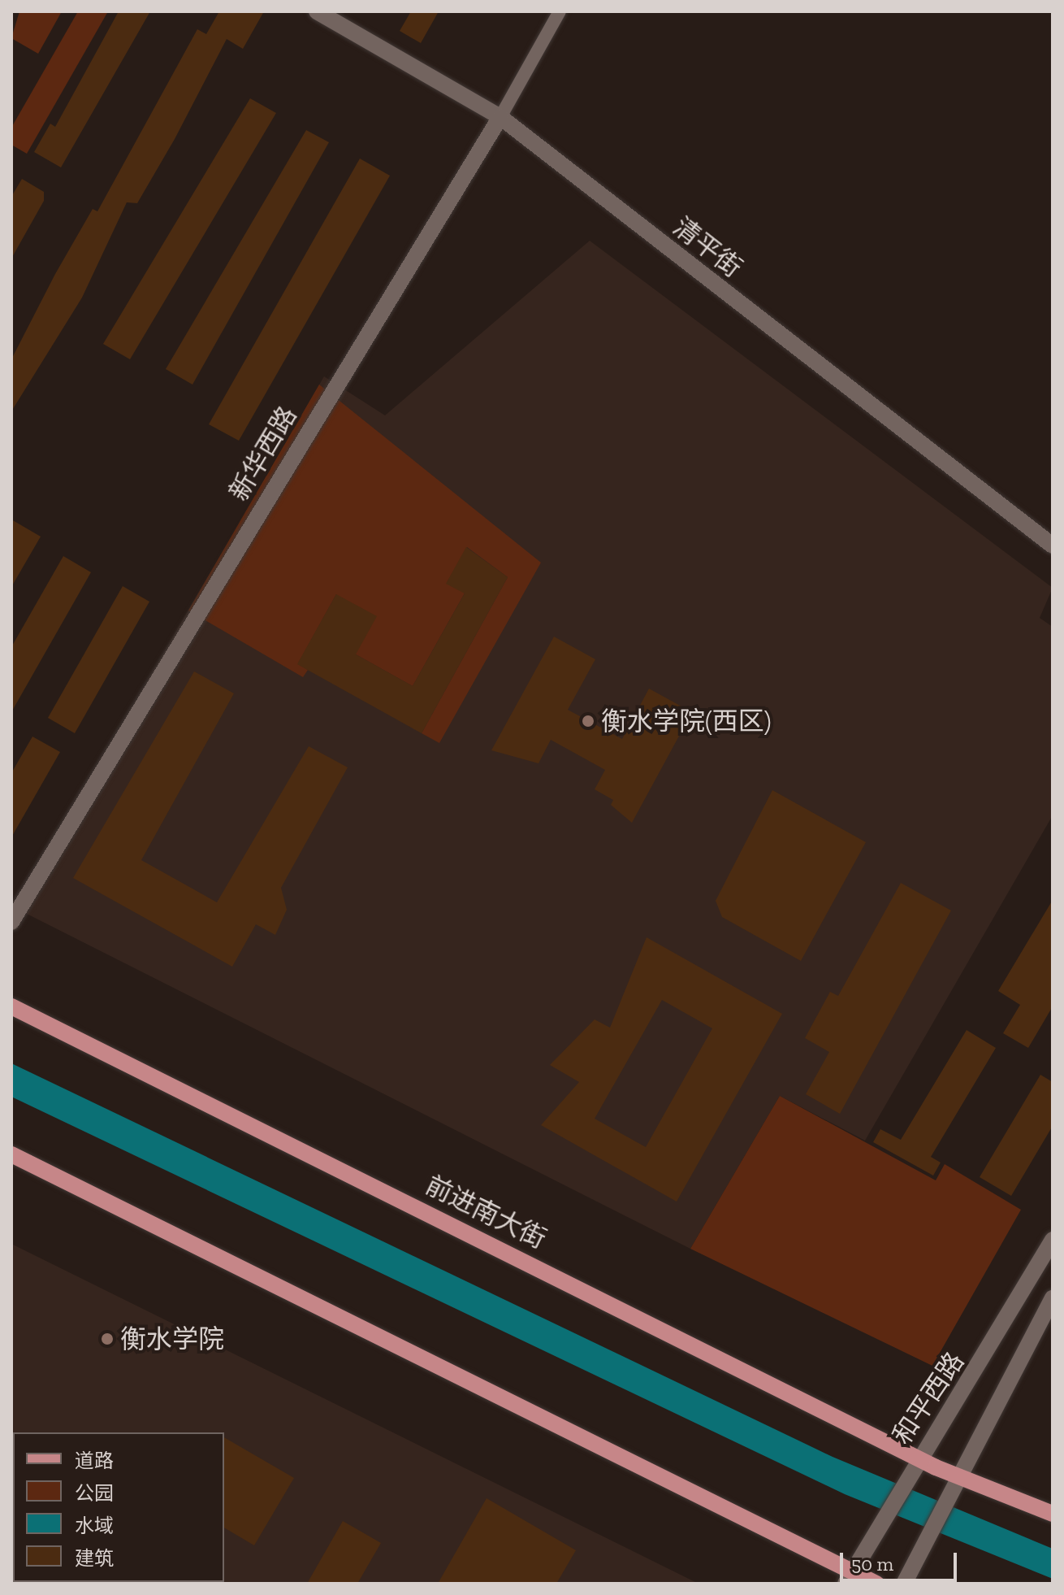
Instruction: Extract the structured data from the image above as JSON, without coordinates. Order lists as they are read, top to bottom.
{
  "streets": {
    "main road": ["前进南大街"],
    "street": ["清平街", "新华西路", "和平西路"]
  },
  "crossings": [
    ["清平街", "新华西路"],
    ["前进南大街", "和平西路"]
  ],
  "places": ["衡水学院(西区)", "衡水学院"],
  "legend": [
    "道路",
    "公园",
    "水域",
    "建筑"
  ],
  "scale_bar": "50 m"
}
